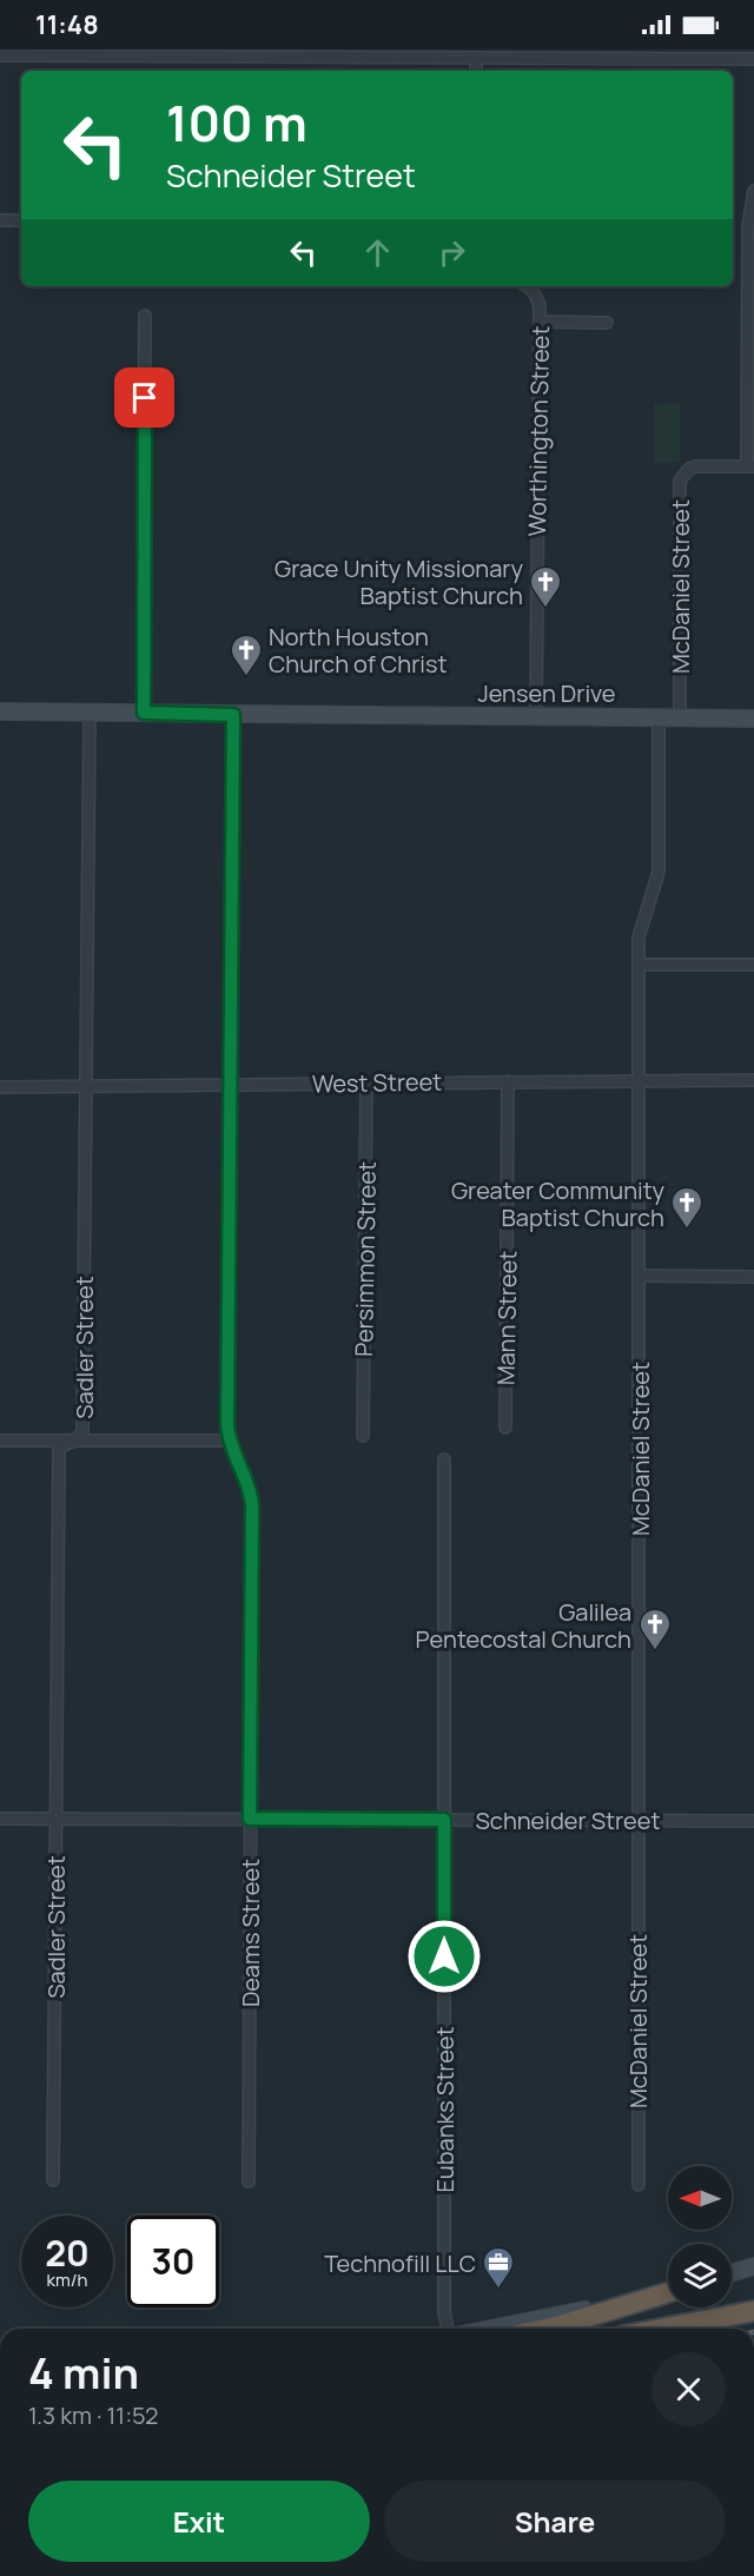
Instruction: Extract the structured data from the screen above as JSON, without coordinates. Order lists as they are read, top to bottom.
{
  "streets": {
    "main road": ["Jensen Drive"],
    "street": [
      "Worthington Street",
      "McDaniel Street",
      "West Street",
      "Persimmon Street",
      "Mann Street",
      "Sadler Street",
      "Schneider Street",
      "Deams Street",
      "Eubanks Street"
    ]
  },
  "crossings": [
    ["Worthington Street", "Jensen Drive"],
    ["McDaniel Street", "Jensen Drive"],
    ["McDaniel Street", "West Street"],
    ["McDaniel Street", "Schneider Street"],
    ["Jensen Drive", "Sadler Street"],
    ["Jensen Drive", "Deams Street"],
    ["West Street", "Persimmon Street"],
    ["West Street", "Mann Street"],
    ["West Street", "Sadler Street"],
    ["West Street", "Deams Street"],
    ["Sadler Street", "Schneider Street"],
    ["Schneider Street", "Deams Street"],
    ["Schneider Street", "Eubanks Street"]
  ],
  "places": {
    "church": [
      "Grace Unity Missionary Baptist Church",
      "North Houston Church of Christ",
      "Greater Community Baptist Church",
      "Galilea Pentecostal Church"
    ],
    "office": ["Technofill LLC"]
  },
  "north": "left",
  "page": {
    "status": "11:48",
    "turn": ["100 m", "Schneider Street"],
    "speed": "20 km/h",
    "limit": "30",
    "heading": ["4 min", "1.3 km · 11:52"],
    "buttons": ["Exit", "Share"]
  }
}
